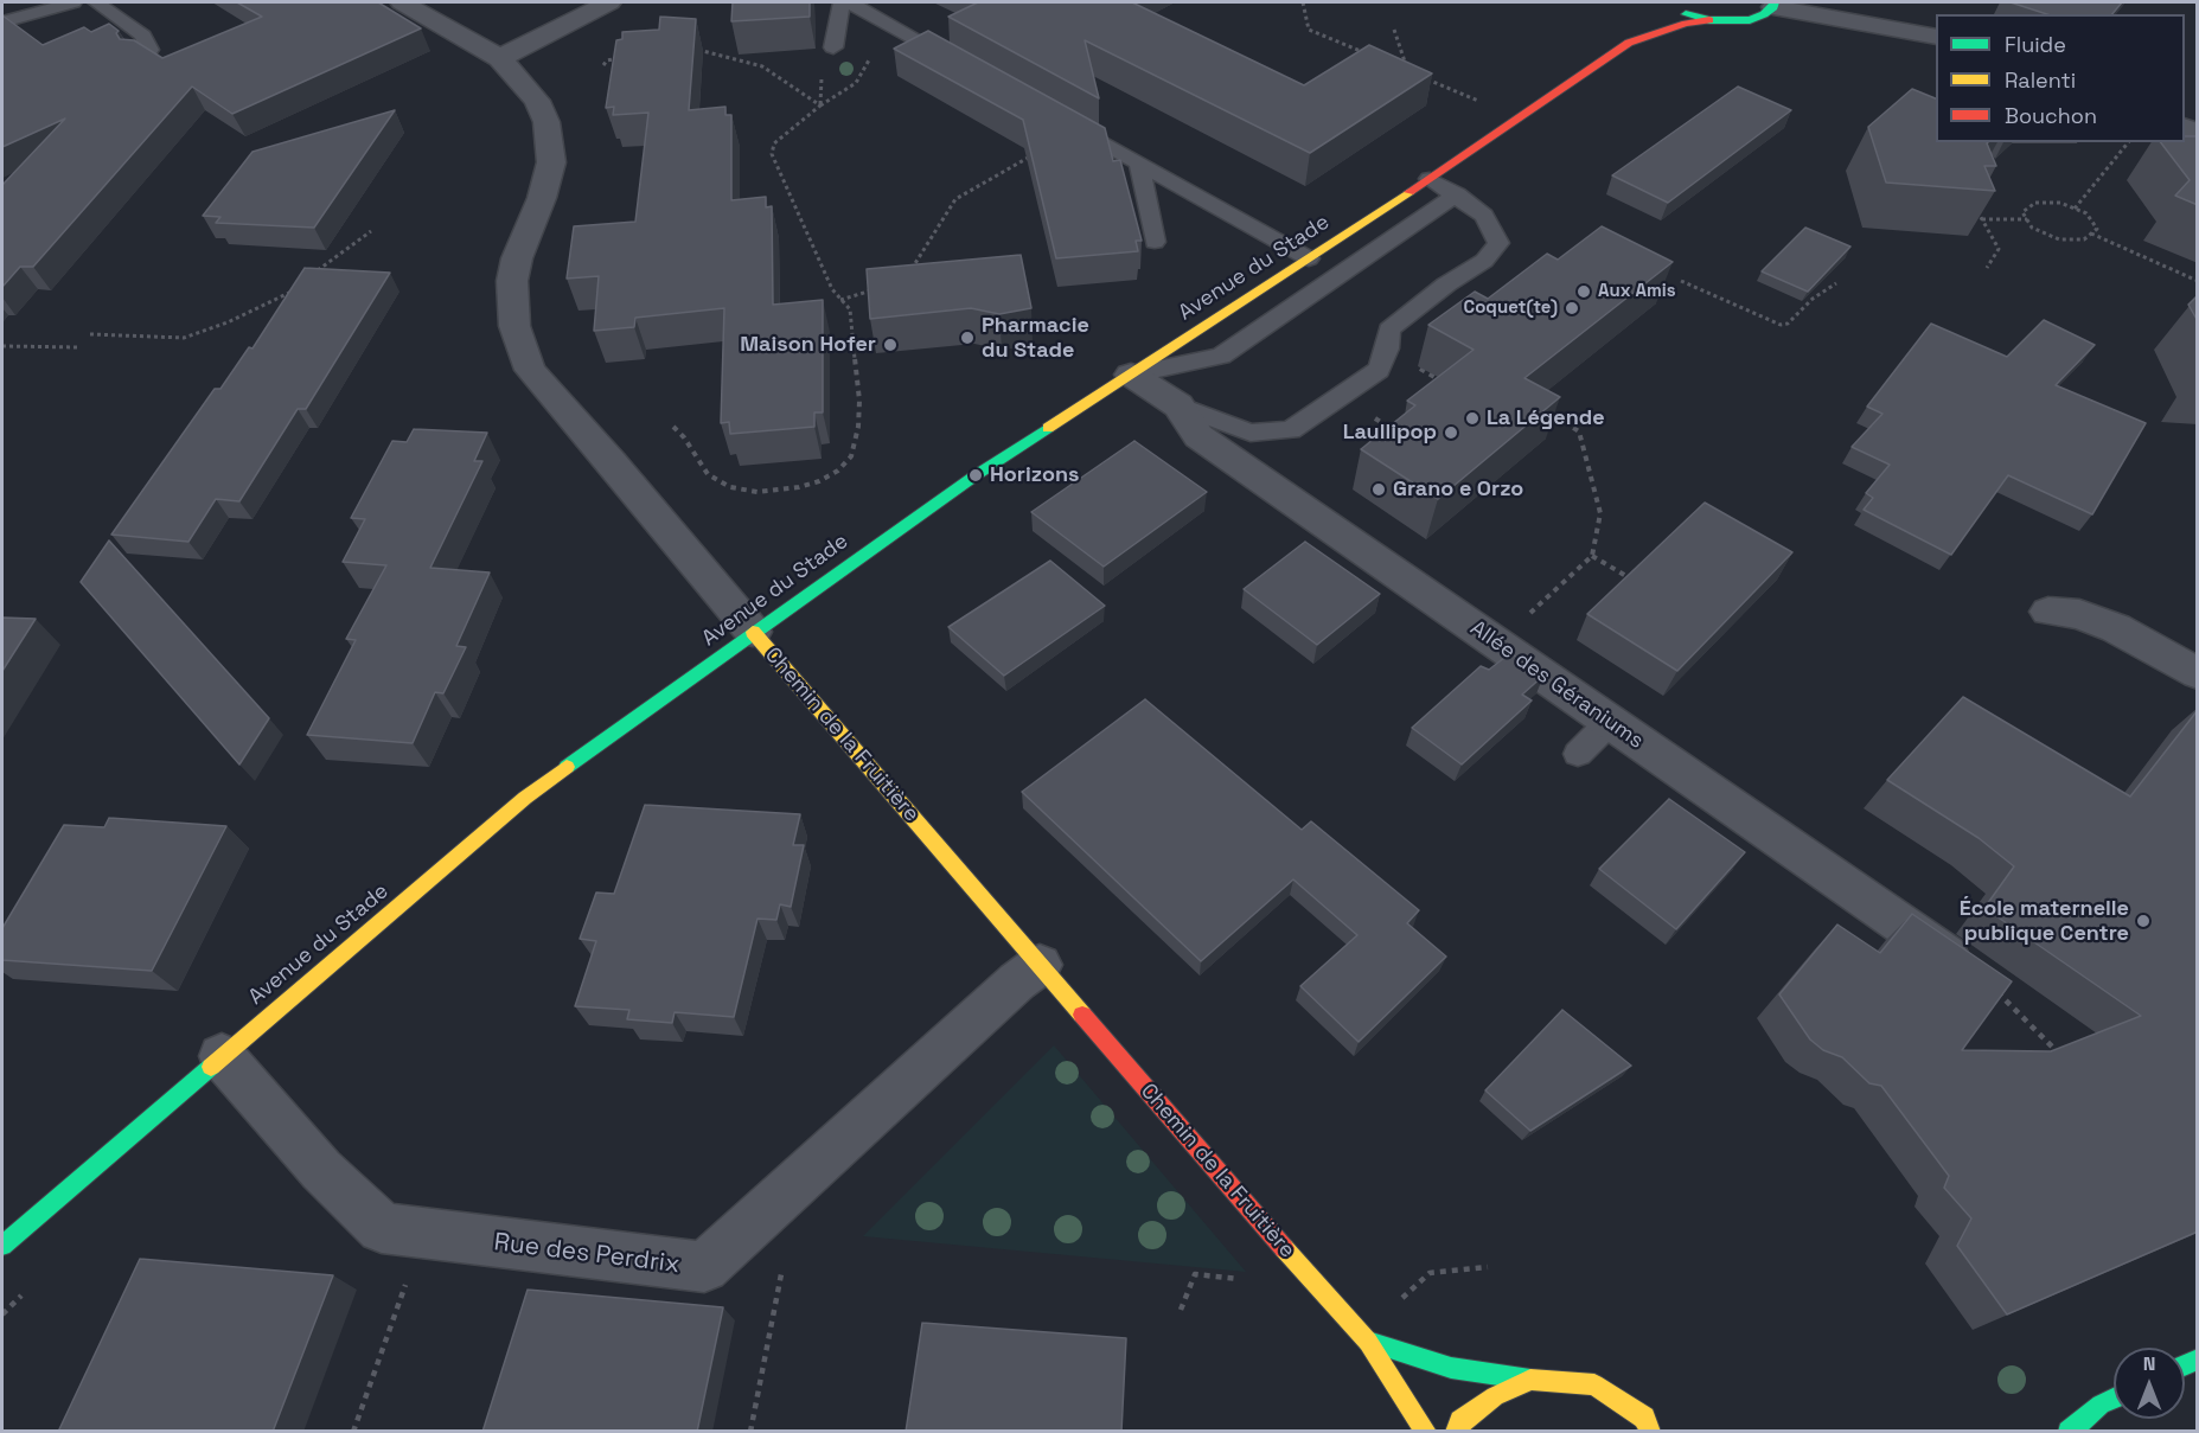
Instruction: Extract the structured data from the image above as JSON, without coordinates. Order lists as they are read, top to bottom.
{
  "streets": {
    "main road": ["Avenue du Stade", "Chemin de la Fruitière"],
    "street": ["Allée des Géraniums", "Rue des Perdrix"]
  },
  "crossings": [
    ["Avenue du Stade", "Allée des Géraniums"],
    ["Avenue du Stade", "Chemin de la Fruitière"],
    ["Avenue du Stade", "Rue des Perdrix"],
    ["Chemin de la Fruitière", "Rue des Perdrix"]
  ],
  "places": [
    "Aux Amis",
    "Coquet(te)",
    "Pharmacie du Stade",
    "Maison Hofer",
    "La Légende",
    "Laullipop",
    "Horizons",
    "Grano e Orzo",
    "École maternelle publique Centre"
  ],
  "legend": ["Fluide", "Ralenti", "Bouchon"],
  "north": "top"
}
